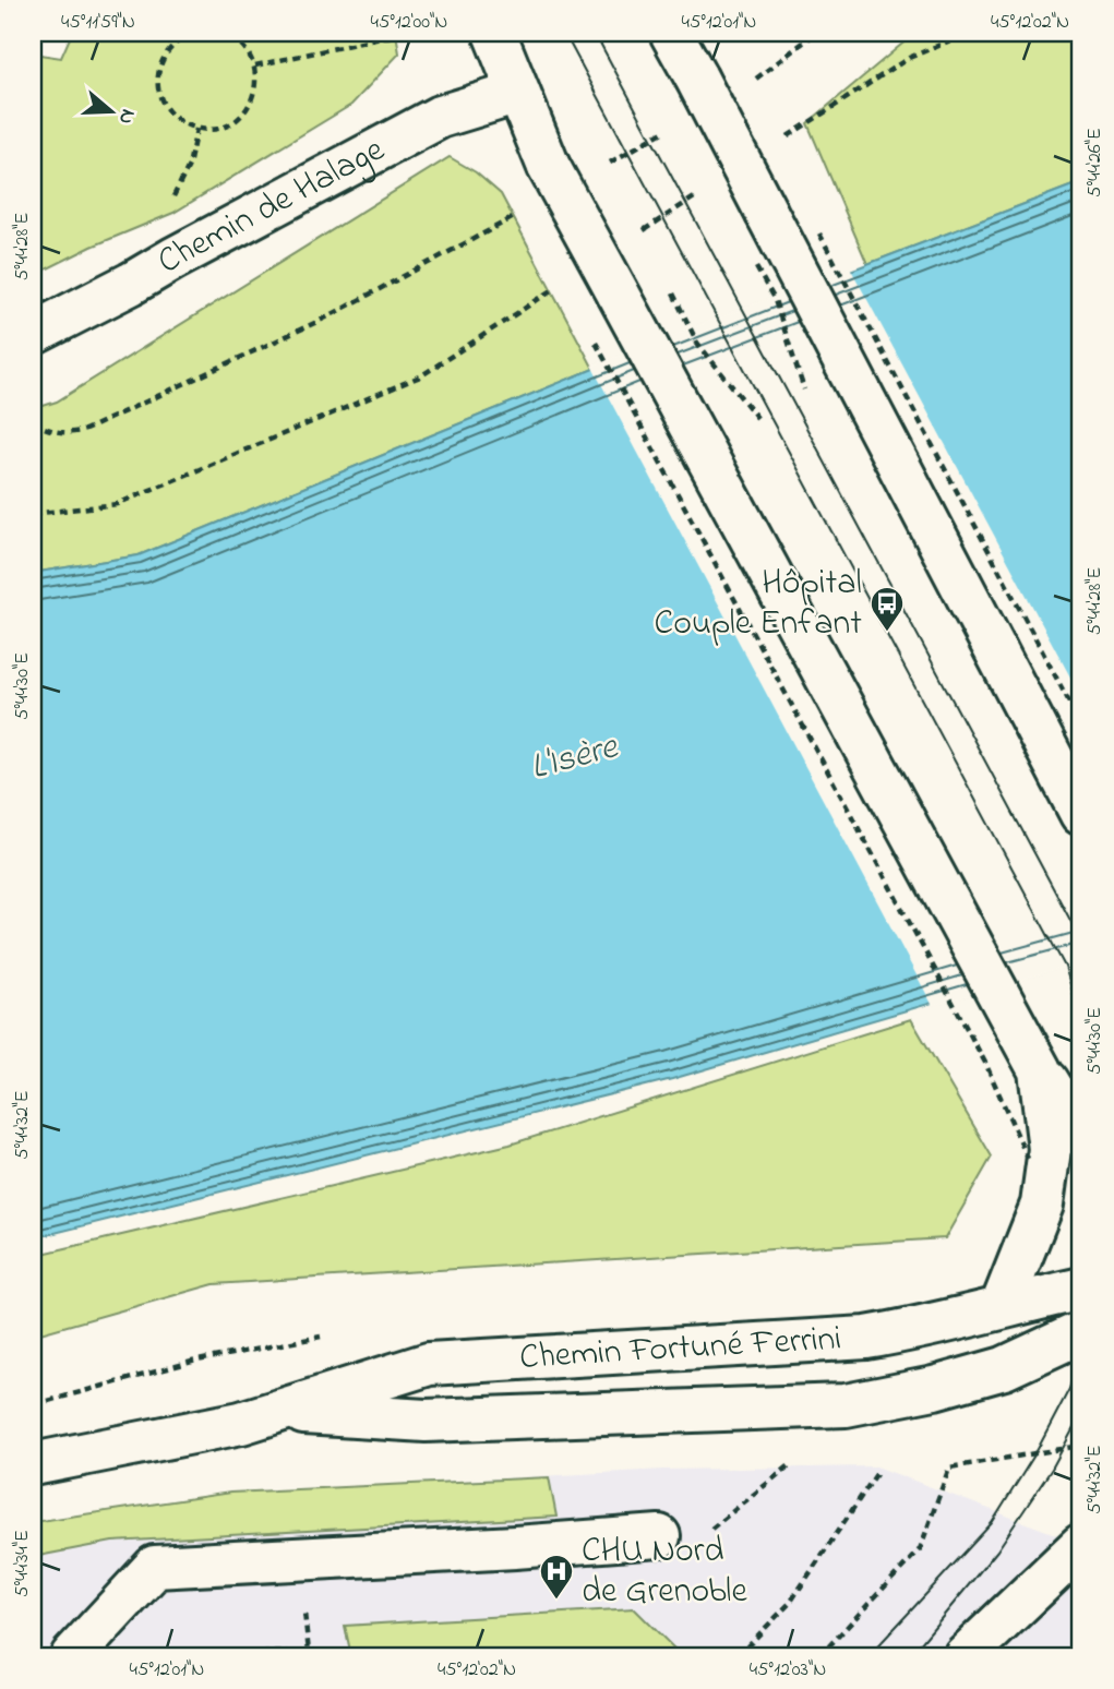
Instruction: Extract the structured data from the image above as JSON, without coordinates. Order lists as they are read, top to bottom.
{
  "streets": {
    "street": ["Chemin de Halage", "Chemin Fortuné Ferrini"]
  },
  "water": ["L'Isère"],
  "places": {
    "bus stop": ["Hôpital Couple Enfant"],
    "hospital": ["CHU Nord de Grenoble"]
  },
  "north": "right",
  "coordinates": [
    "45°11'59\"N",
    "45°12'00\"N",
    "45°12'01\"N",
    "45°12'02\"N",
    "5°44'26\"E",
    "5°44'28\"E",
    "5°44'30\"E",
    "5°44'32\"E",
    "5°44'34\"E",
    "45°12'03\"N"
  ]
}
